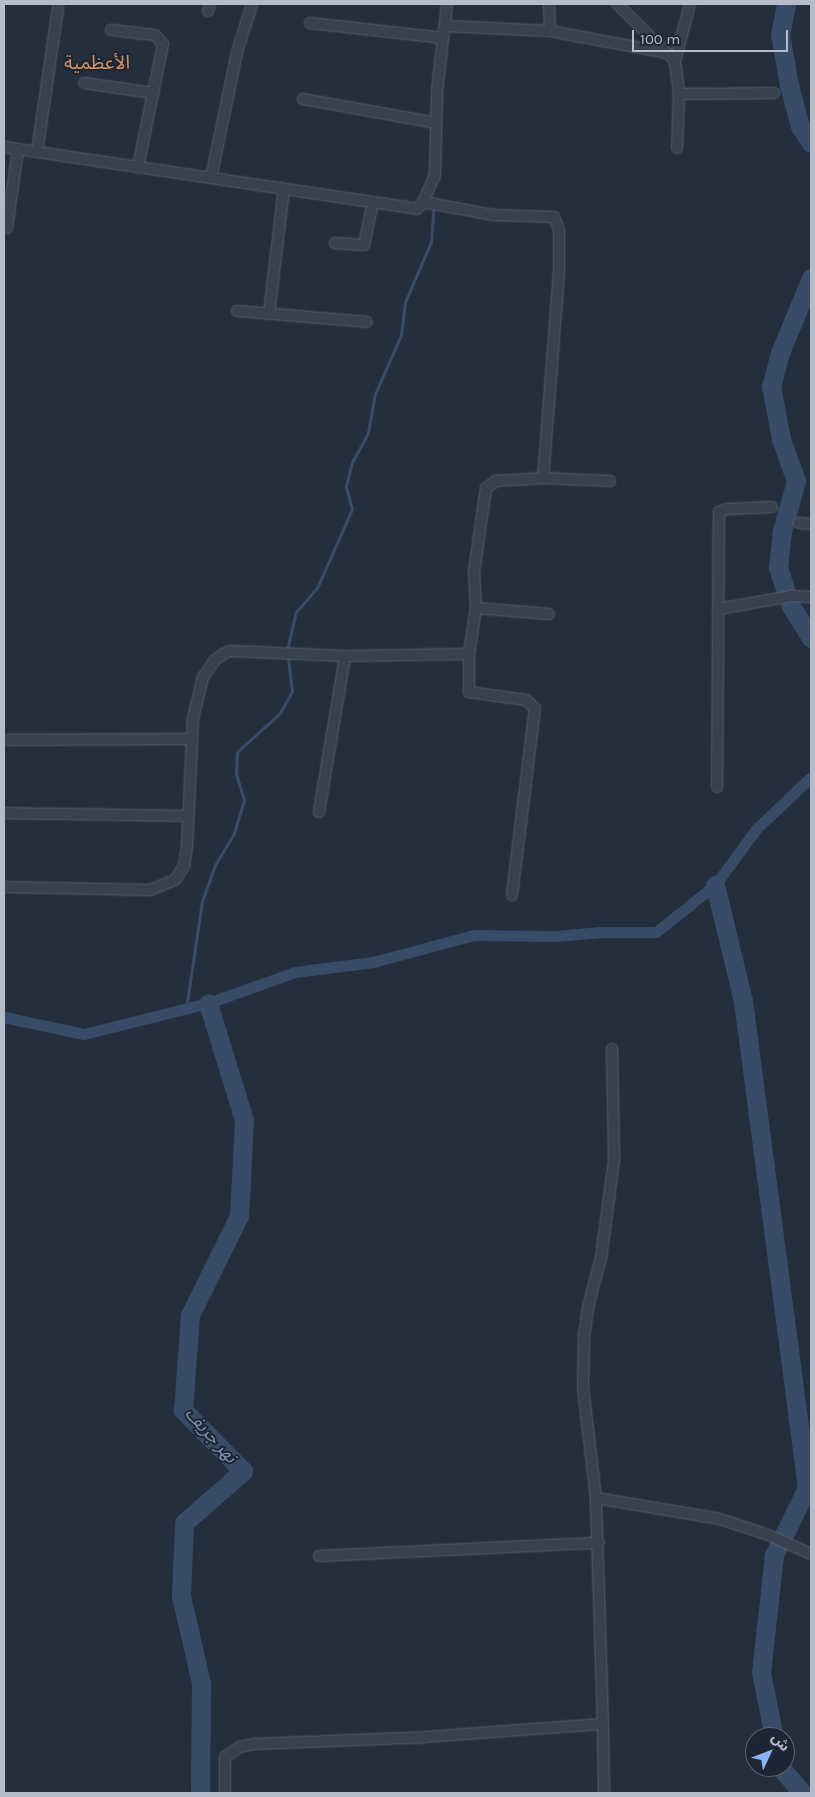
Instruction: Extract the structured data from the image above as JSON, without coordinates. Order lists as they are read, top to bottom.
{
  "districts": ["الأعظمية"],
  "water": ["نهر جريف"],
  "scale_bar": "100 m",
  "north": "top right"
}
